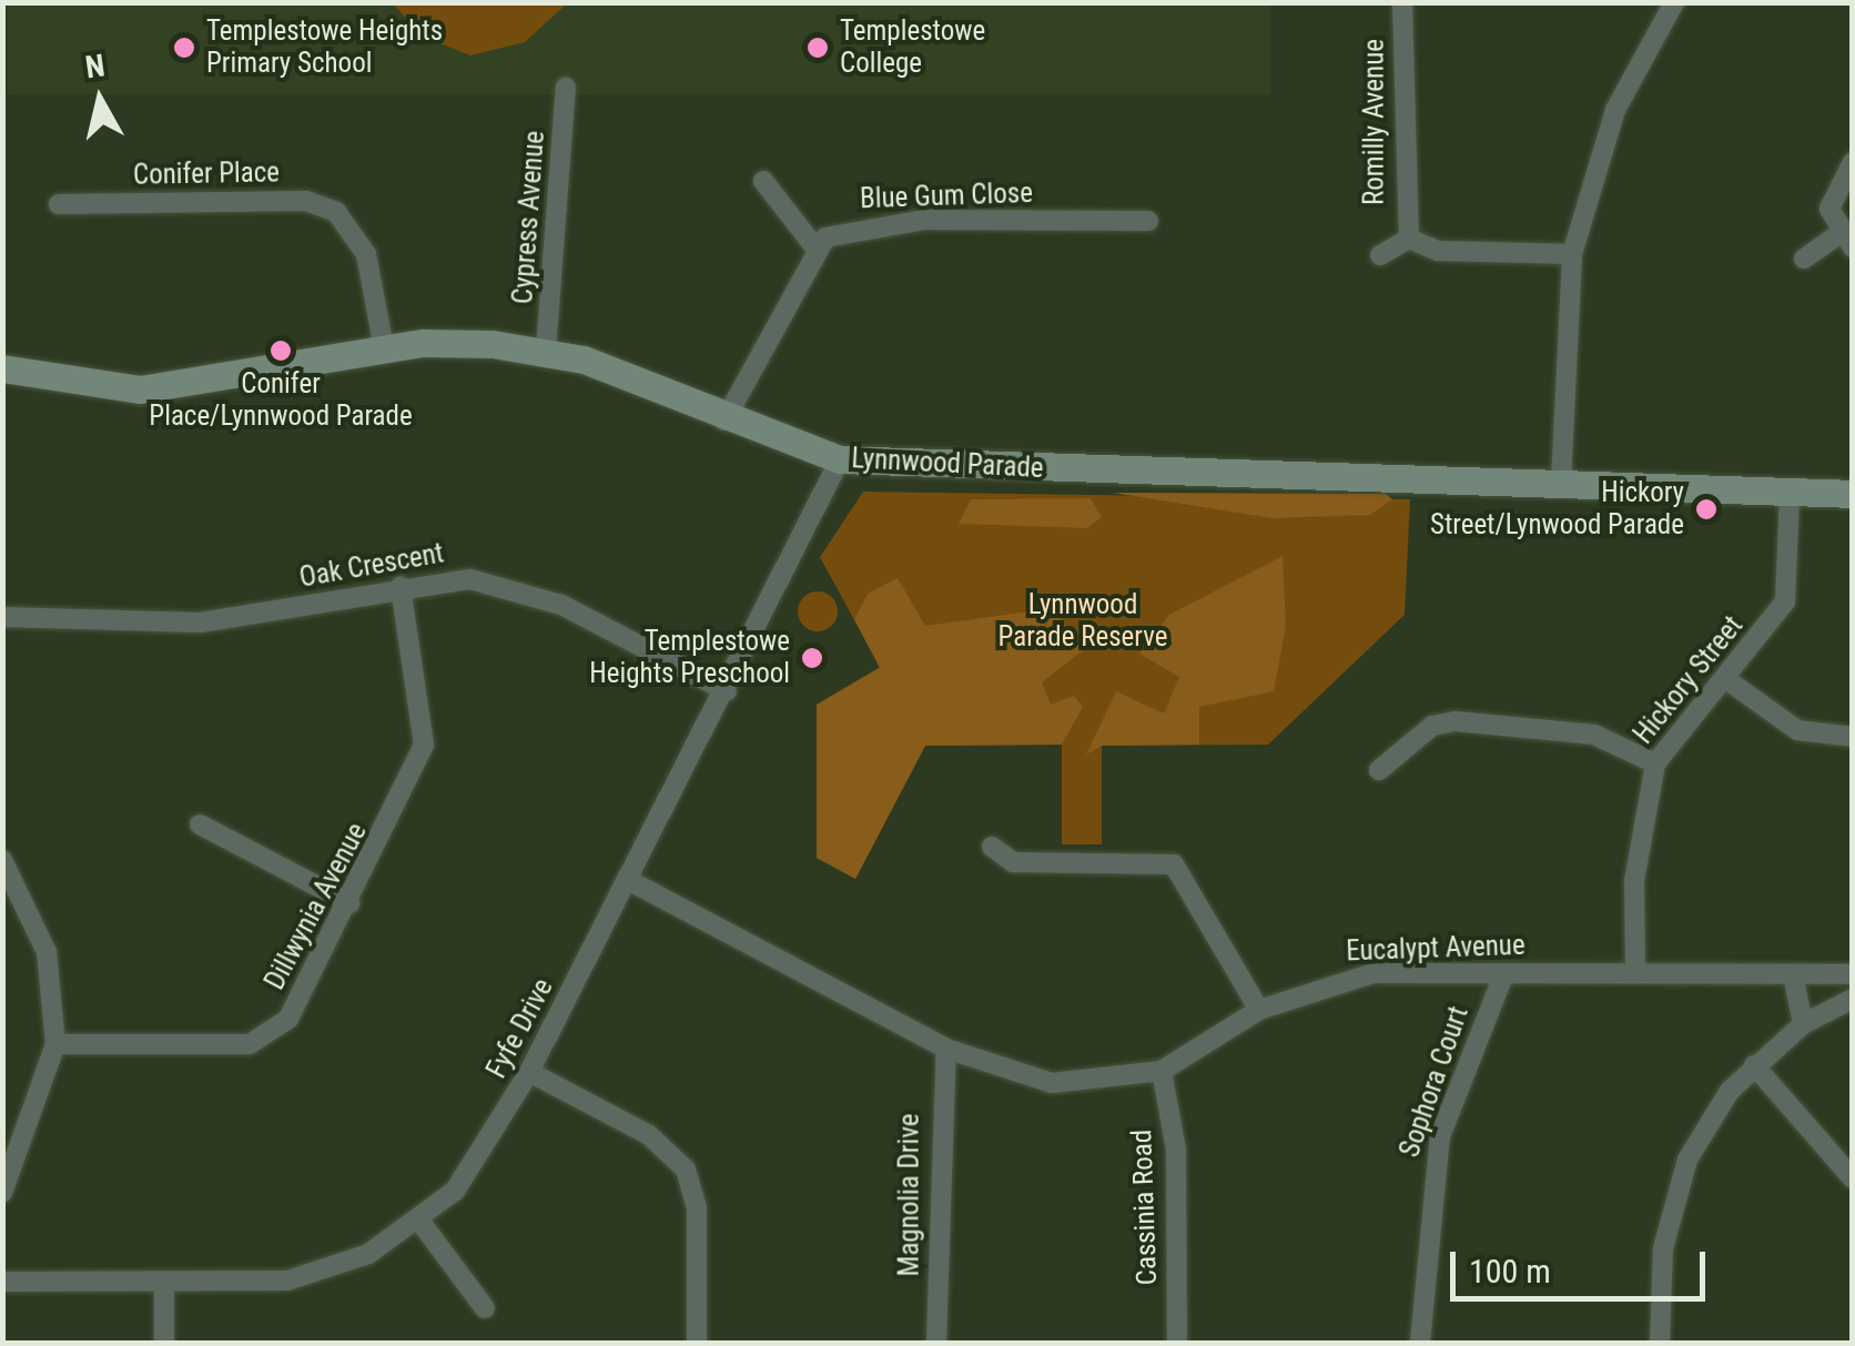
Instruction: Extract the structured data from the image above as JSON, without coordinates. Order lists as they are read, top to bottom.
{
  "streets": {
    "main road": ["Lynnwood Parade"],
    "street": [
      "Romilly Avenue",
      "Conifer Place",
      "Blue Gum Close",
      "Cypress Avenue",
      "Oak Crescent",
      "Hickory Street",
      "Dillwynia Avenue",
      "Eucalypt Avenue",
      "Fyfe Drive",
      "Sophora Court",
      "Magnolia Drive",
      "Cassinia Road"
    ]
  },
  "crossings": [
    ["Conifer Place", "Lynnwood Parade"],
    ["Cypress Avenue", "Lynnwood Parade"],
    ["Lynnwood Parade", "Hickory Street"],
    ["Lynnwood Parade", "Fyfe Drive"],
    ["Oak Crescent", "Dillwynia Avenue"],
    ["Oak Crescent", "Fyfe Drive"],
    ["Hickory Street", "Eucalypt Avenue"],
    ["Eucalypt Avenue", "Fyfe Drive"],
    ["Eucalypt Avenue", "Sophora Court"],
    ["Eucalypt Avenue", "Magnolia Drive"],
    ["Eucalypt Avenue", "Cassinia Road"]
  ],
  "parks": ["Lynnwood Parade Reserve"],
  "places": [
    "Templestowe Heights Primary School",
    "Templestowe College",
    "Conifer Place/Lynnwood Parade",
    "Hickory Street/Lynwood Parade",
    "Templestowe Heights Preschool"
  ],
  "scale_bar": "100 m",
  "north": "top"
}
